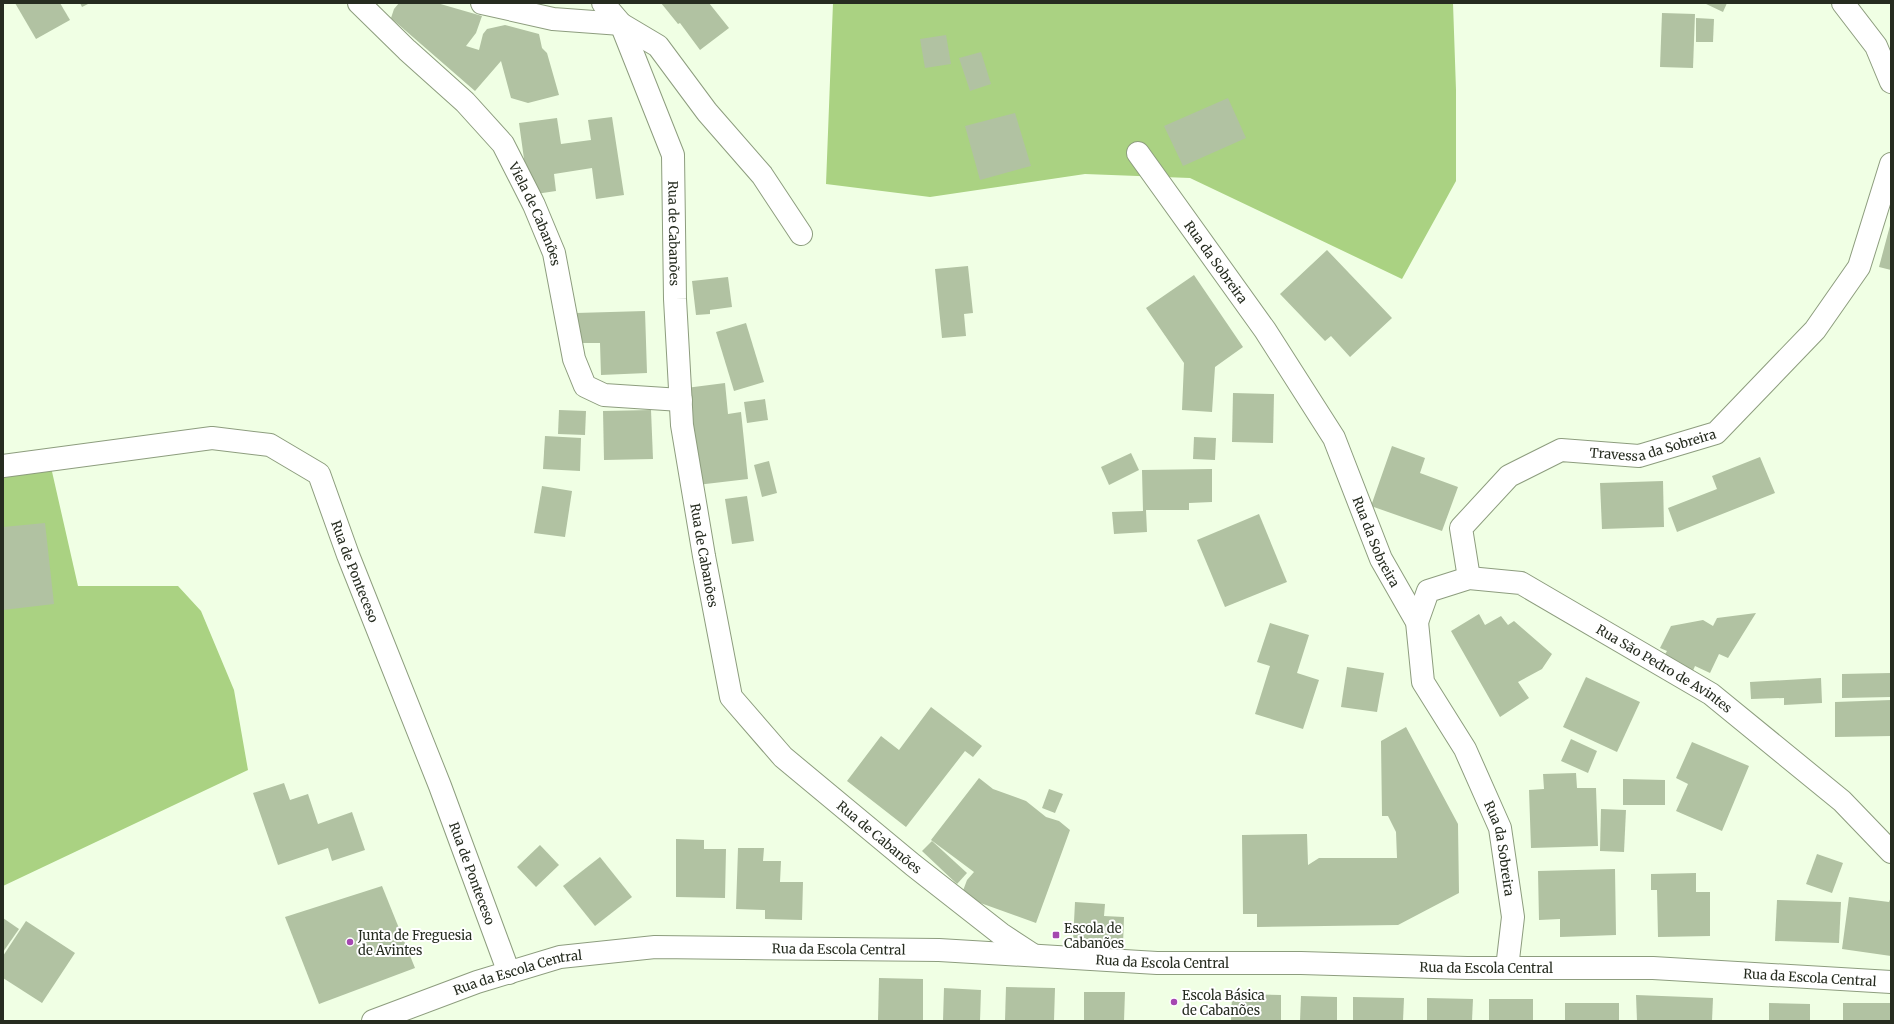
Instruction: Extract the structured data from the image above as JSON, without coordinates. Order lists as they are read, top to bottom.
{
  "streets": {
    "street": [
      "Viela de Cabanões",
      "Rua de Cabanões",
      "Rua da Sobreira",
      "Travessa da Sobreira",
      "Rua de Ponteceso",
      "Rua São Pedro de Avintes",
      "Rua da Escola Central"
    ]
  },
  "crossings": [
    ["Viela de Cabanões", "Rua de Cabanões"],
    ["Rua de Cabanões", "Rua da Escola Central"],
    ["Rua da Sobreira", "Rua São Pedro de Avintes"],
    ["Rua da Sobreira", "Rua da Escola Central"],
    ["Travessa da Sobreira", "Rua São Pedro de Avintes"],
    ["Rua de Ponteceso", "Rua da Escola Central"]
  ],
  "places": {
    "transit": ["Escola de Cabanões"],
    "other": ["Junta de Freguesia de Avintes", "Escola Básica de Cabanões"]
  }
}
